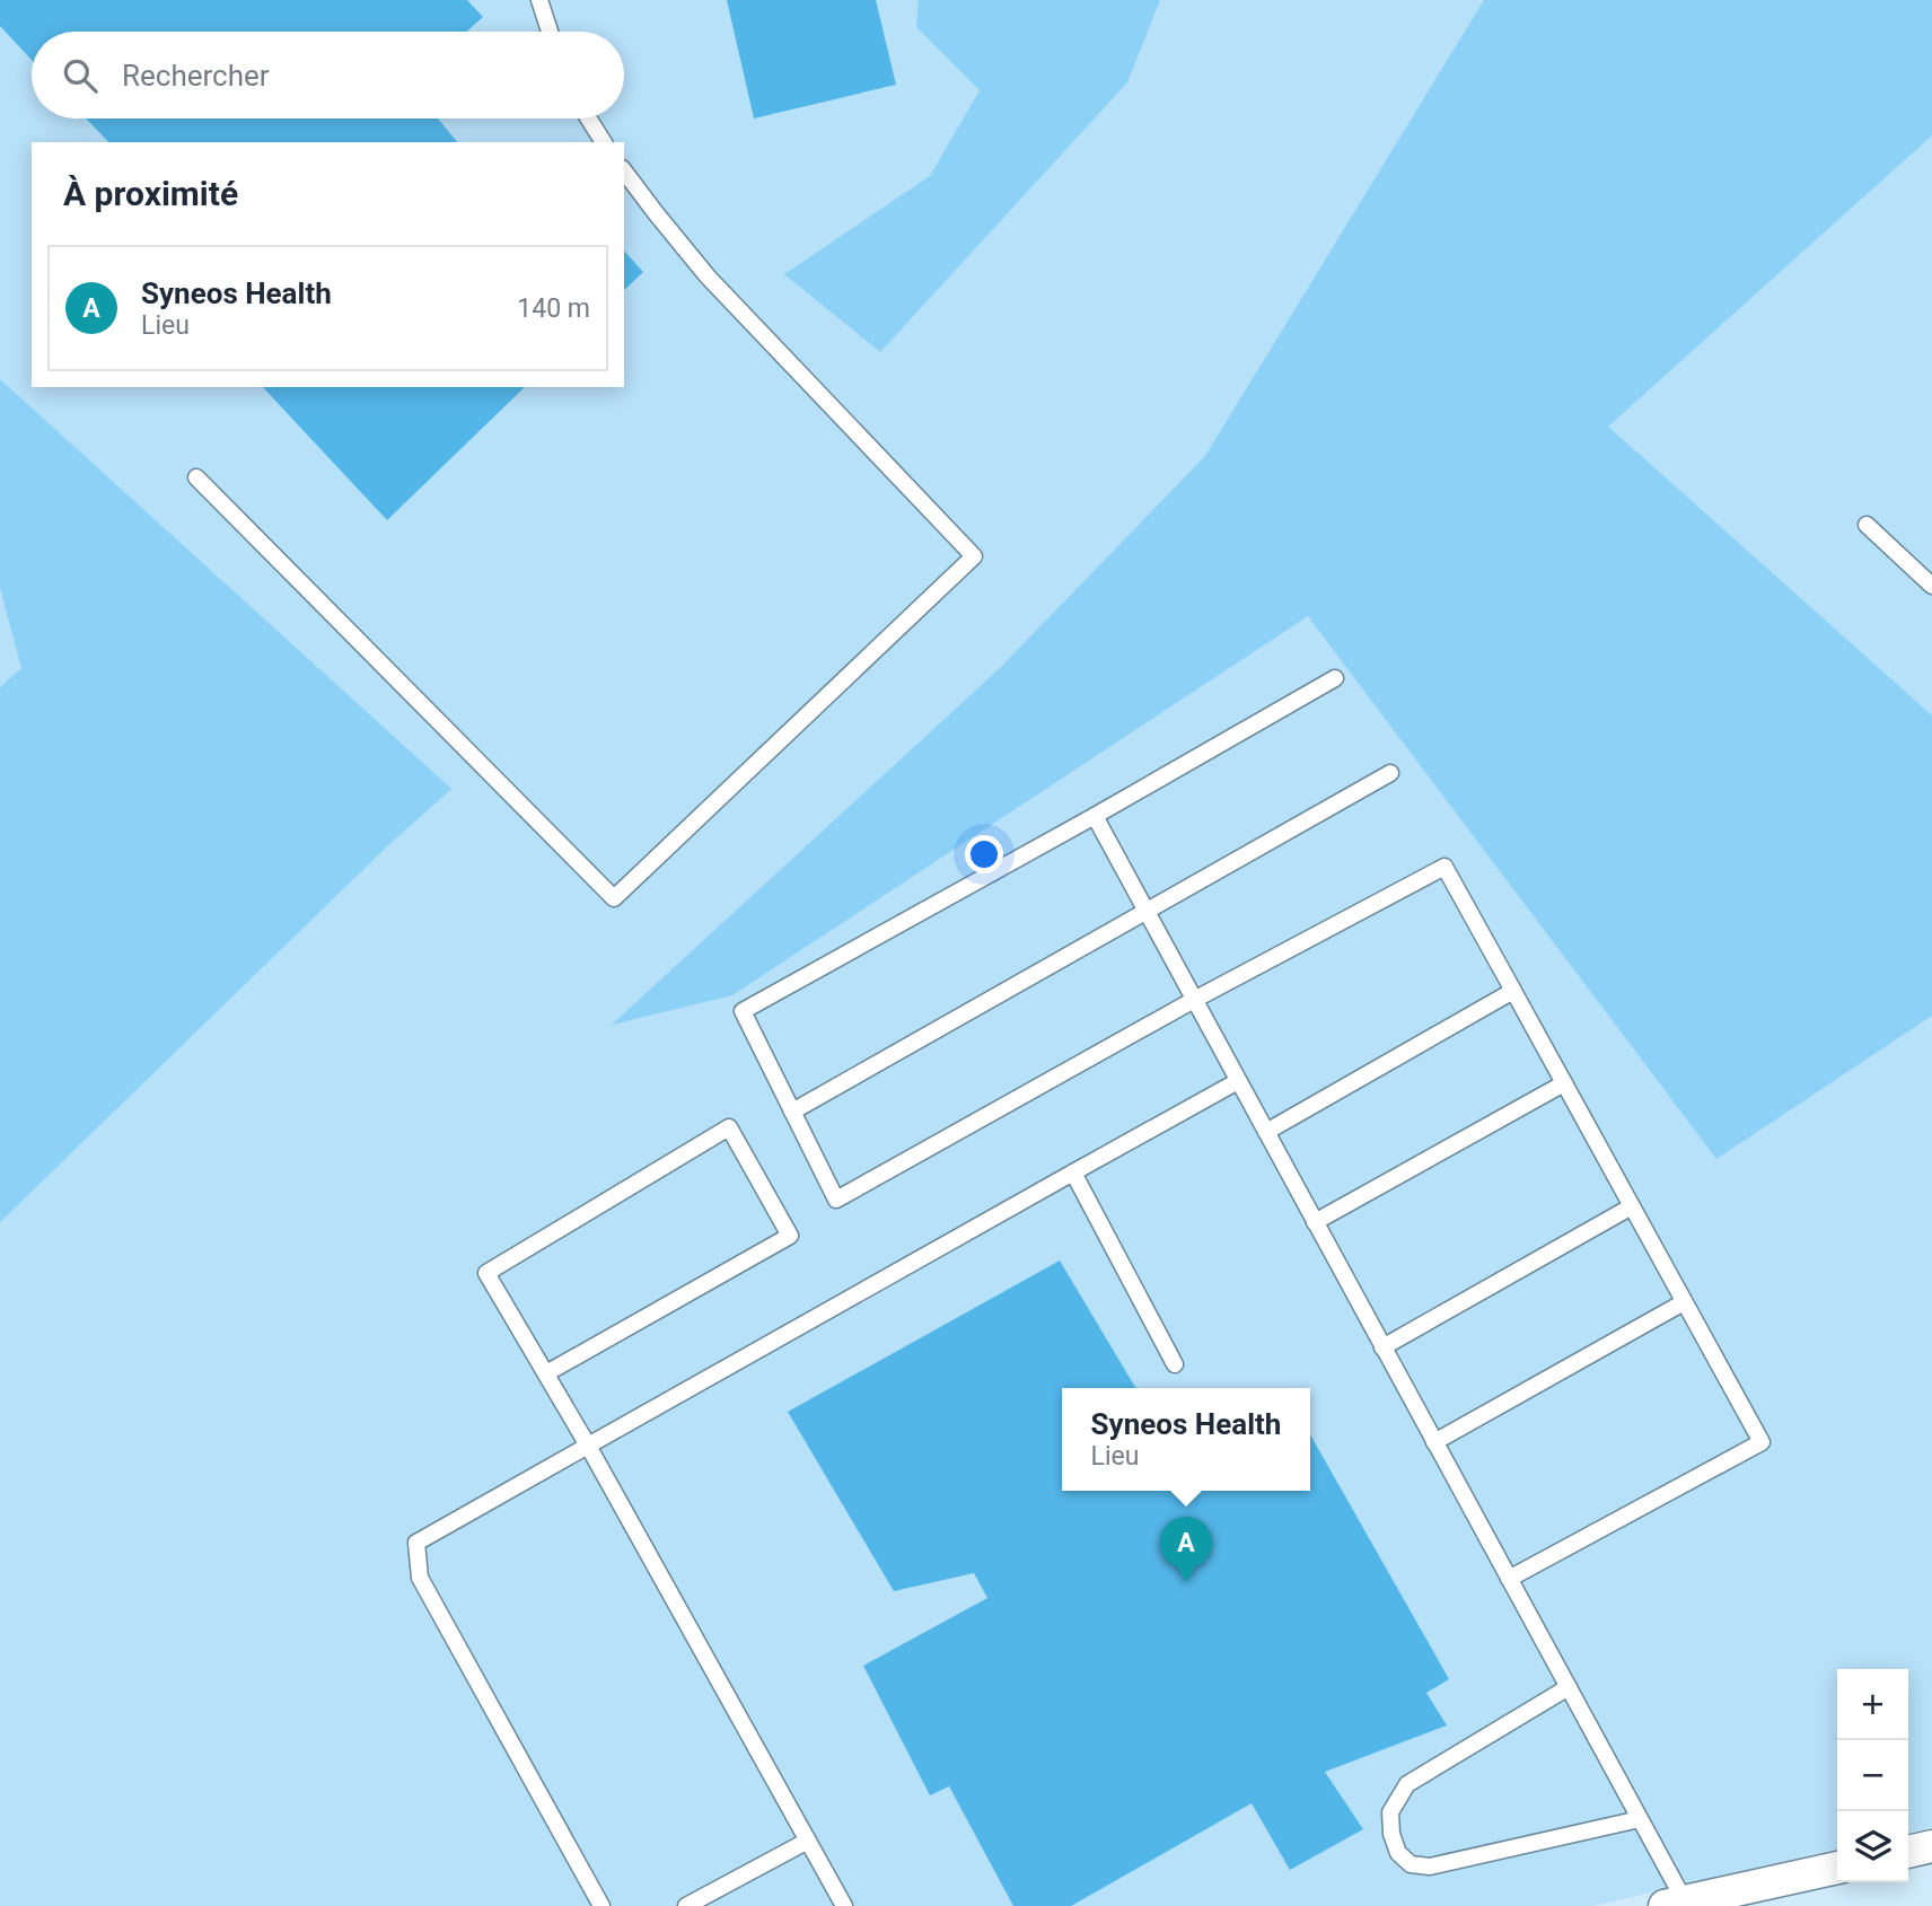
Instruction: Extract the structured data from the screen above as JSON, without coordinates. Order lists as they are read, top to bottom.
{
  "page": {
    "search": "Rechercher",
    "heading": "À proximité",
    "list": [
      {
        "mark": "A",
        "name": "Syneos Health",
        "note": "Lieu",
        "value": "140 m"
      }
    ],
    "popup": ["Syneos Health", "Lieu"],
    "pins": "A",
    "map_buttons": ["+", "−"]
  }
}
